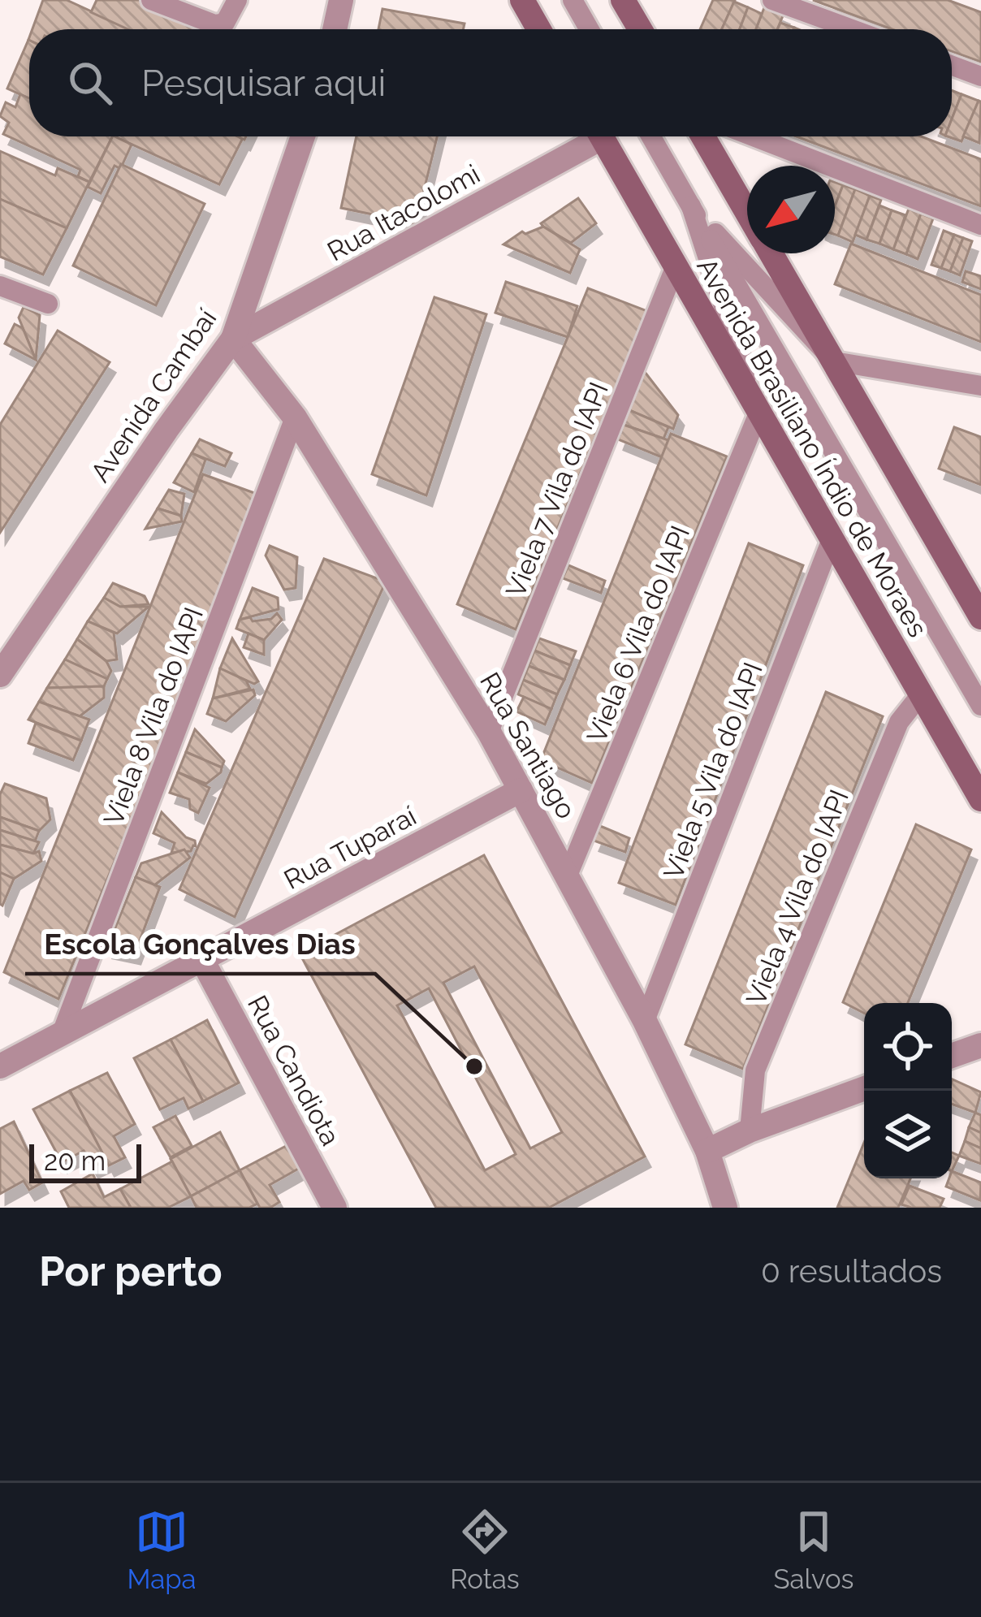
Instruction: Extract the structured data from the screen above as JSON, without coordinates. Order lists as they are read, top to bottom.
{
  "streets": {
    "main road": ["Avenida Brasiliano Índio de Moraes"],
    "street": [
      "Rua Itacolomi",
      "Avenida Cambaí",
      "Rua Santiago",
      "Rua Tuparaí",
      "Rua Candiota"
    ],
    "lane": [
      "Viela 7 Vila do IAPI",
      "Viela 6 Vila do IAPI",
      "Viela 8 Vila do IAPI",
      "Viela 5 Vila do IAPI",
      "Viela 4 Vila do IAPI"
    ]
  },
  "crossings": [
    ["Rua Itacolomi", "Avenida Cambaí"],
    ["Rua Itacolomi", "Rua Santiago"],
    ["Avenida Cambaí", "Rua Santiago"],
    ["Avenida Brasiliano Índio de Moraes", "Viela 7 Vila do IAPI"],
    ["Avenida Brasiliano Índio de Moraes", "Viela 6 Vila do IAPI"],
    ["Avenida Brasiliano Índio de Moraes", "Viela 5 Vila do IAPI"],
    ["Avenida Brasiliano Índio de Moraes", "Viela 4 Vila do IAPI"],
    ["Viela 7 Vila do IAPI", "Rua Santiago"],
    ["Viela 6 Vila do IAPI", "Rua Santiago"],
    ["Viela 8 Vila do IAPI", "Rua Santiago"],
    ["Viela 8 Vila do IAPI", "Rua Tuparaí"],
    ["Rua Santiago", "Viela 5 Vila do IAPI"],
    ["Rua Santiago", "Rua Tuparaí"],
    ["Rua Tuparaí", "Rua Candiota"]
  ],
  "places": ["Escola Gonçalves Dias"],
  "scale_bar": "20 m",
  "north": "bottom left",
  "page": {
    "search": "Pesquisar aqui",
    "scale": "20 m",
    "heading": ["Por perto", "0 resultados"],
    "nav": ["Mapa", "Rotas", "Salvos"]
  }
}
